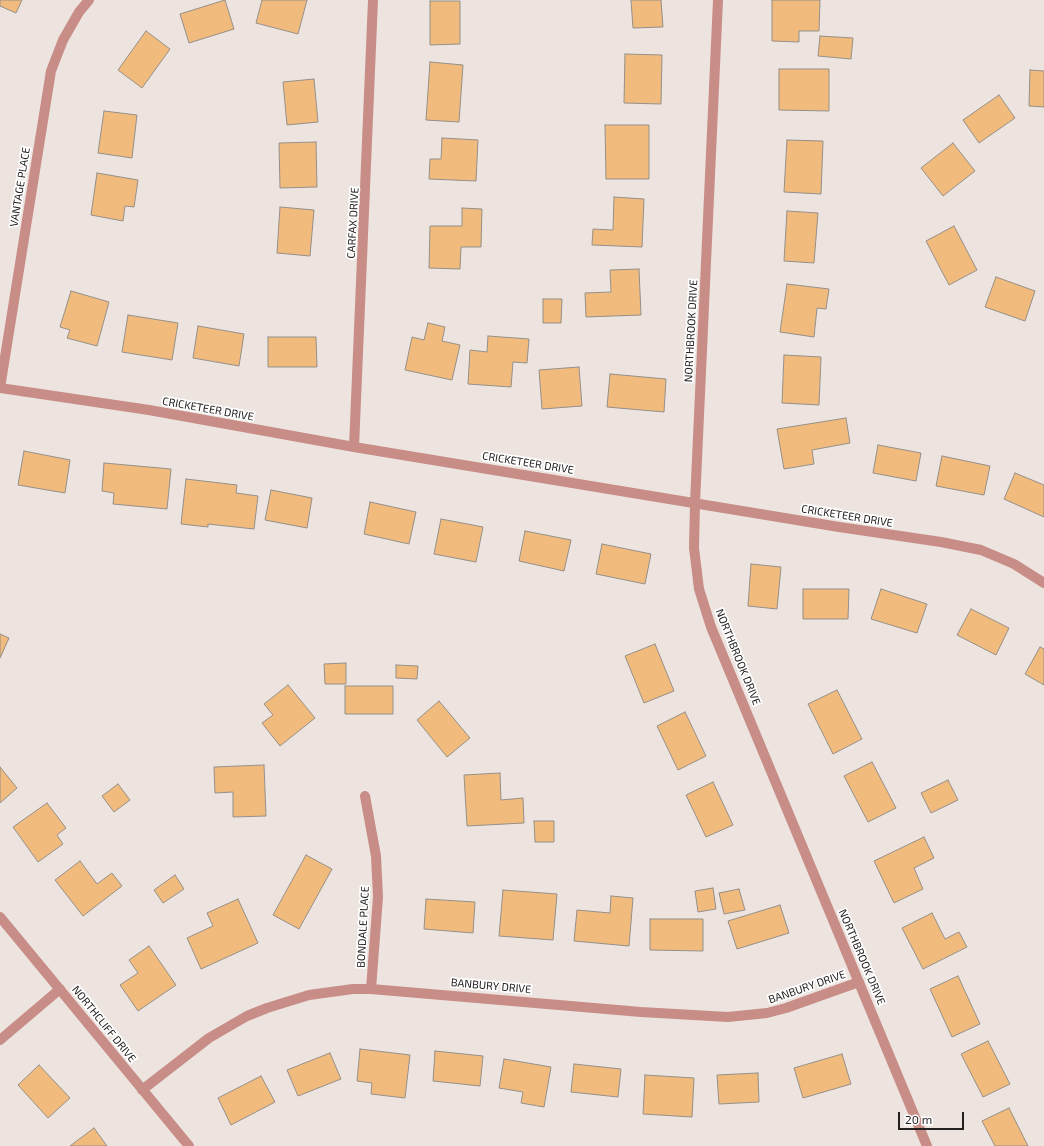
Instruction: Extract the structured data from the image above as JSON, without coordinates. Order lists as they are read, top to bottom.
{
  "streets": {
    "street": [
      "VANTAGE PLACE",
      "CARFAX DRIVE",
      "NORTHBROOK DRIVE",
      "CRICKETEER DRIVE",
      "BONDALE PLACE",
      "BANBURY DRIVE",
      "NORTHCLIFF DRIVE"
    ]
  },
  "crossings": [
    ["VANTAGE PLACE", "CRICKETEER DRIVE"],
    ["CARFAX DRIVE", "CRICKETEER DRIVE"],
    ["NORTHBROOK DRIVE", "CRICKETEER DRIVE"],
    ["NORTHBROOK DRIVE", "BANBURY DRIVE"],
    ["BONDALE PLACE", "BANBURY DRIVE"],
    ["BANBURY DRIVE", "NORTHCLIFF DRIVE"]
  ],
  "scale_bar": "20 m"
}
